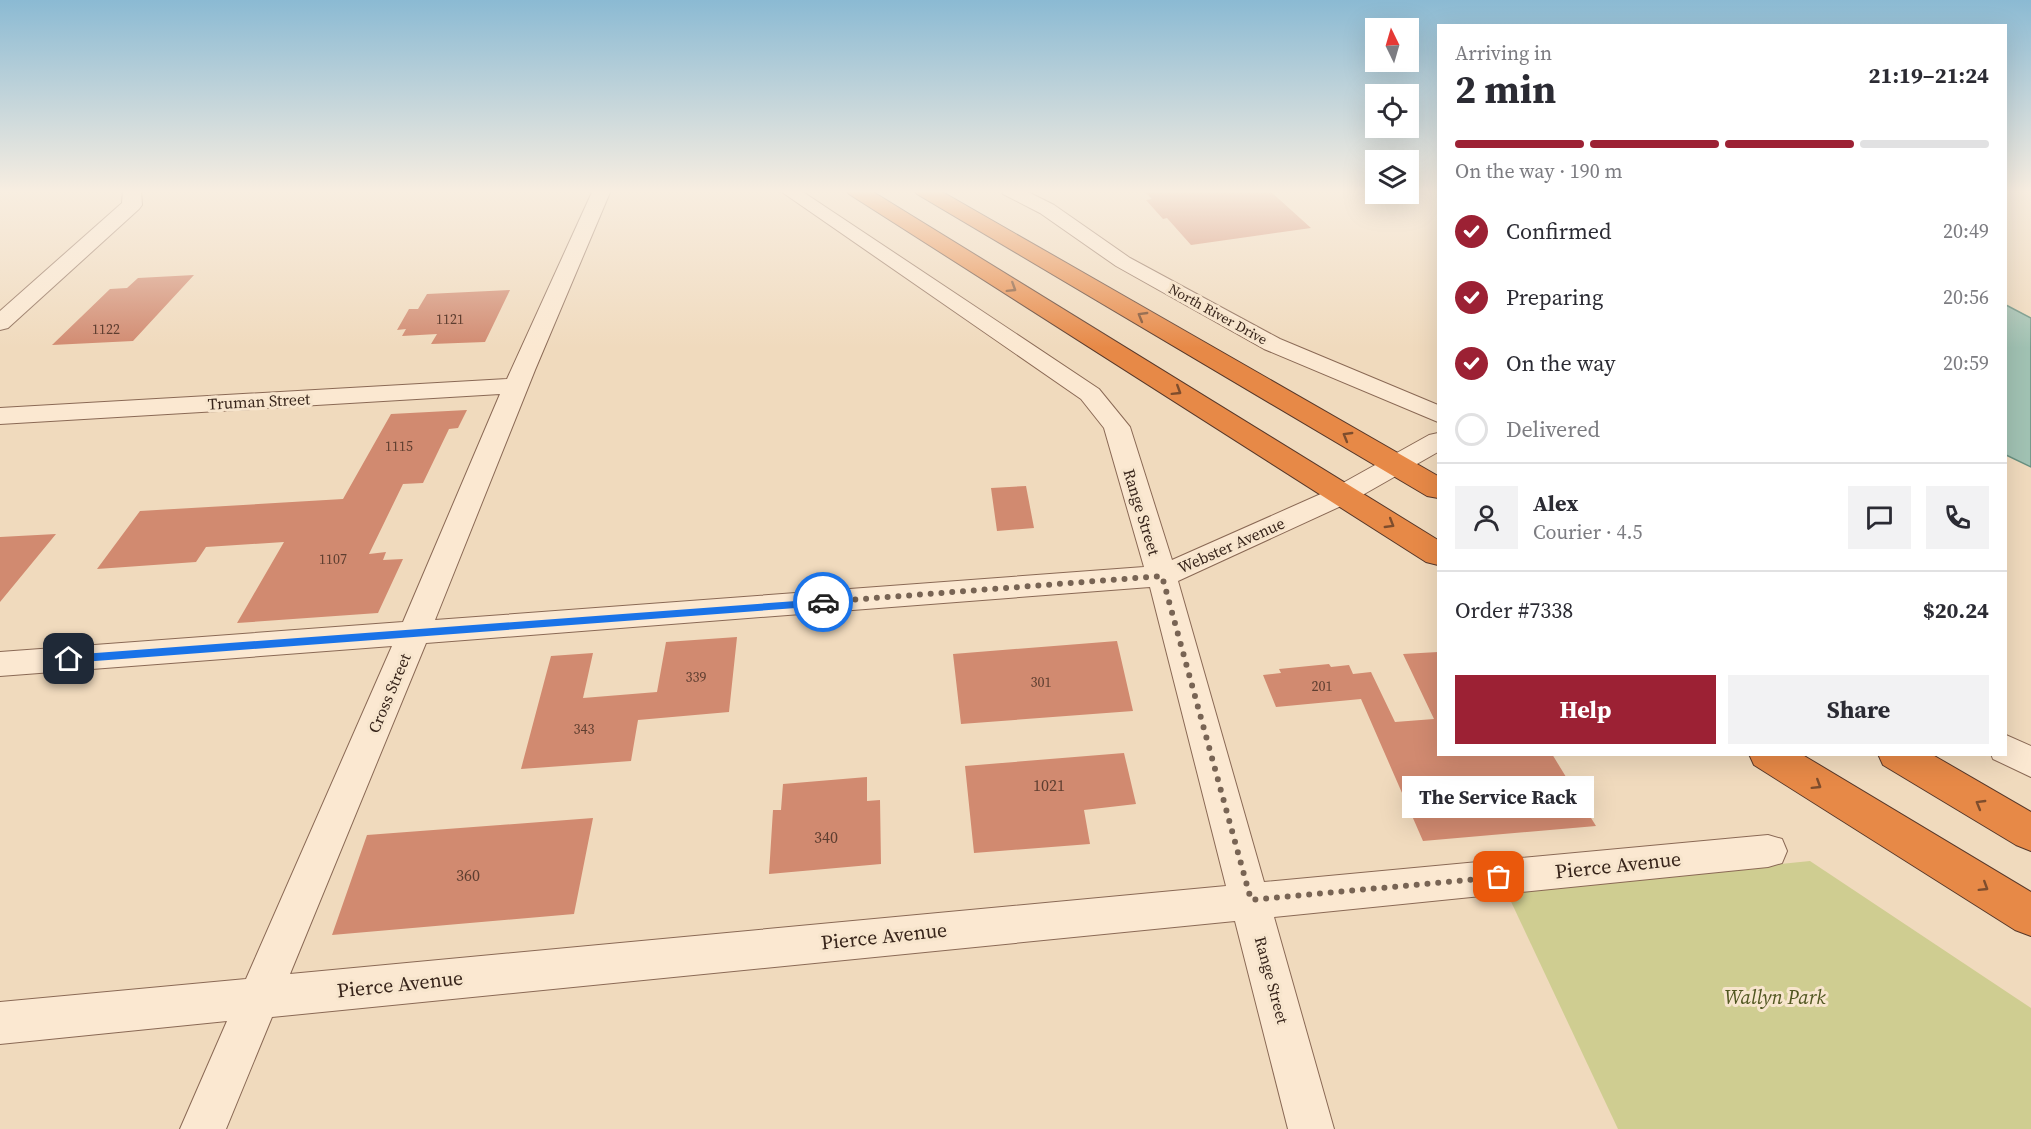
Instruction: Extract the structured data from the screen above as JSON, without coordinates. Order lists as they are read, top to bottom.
{
  "streets": {
    "street": [
      "North River Drive",
      "Truman Street",
      "Range Street",
      "Webster Avenue",
      "Cross Street",
      "Pierce Avenue"
    ]
  },
  "crossings": [
    ["Truman Street", "Cross Street"],
    ["Range Street", "Webster Avenue"],
    ["Range Street", "Pierce Avenue"],
    ["Webster Avenue", "Cross Street"],
    ["Cross Street", "Pierce Avenue"]
  ],
  "parks": ["Wallyn Park"],
  "places": ["The Service Rack"],
  "house_numbers": [
    "1121",
    "1122",
    "1115",
    "1107",
    "339",
    "301",
    "201",
    "343",
    "1021",
    "340",
    "360"
  ],
  "north": "top",
  "page": {
    "heading": ["2 min", "Arriving in", "21:19–21:24"],
    "panel": [
      "Alex",
      "Courier · 4.5",
      "Order #7338",
      "$20.24"
    ],
    "bar": "On the way · 190 m",
    "list": [
      ["Confirmed", "20:49"],
      ["Preparing", "20:56"],
      ["On the way", "20:59"],
      "Delivered"
    ],
    "buttons": ["Help", "Share"],
    "bubble": "The Service Rack"
  }
}
